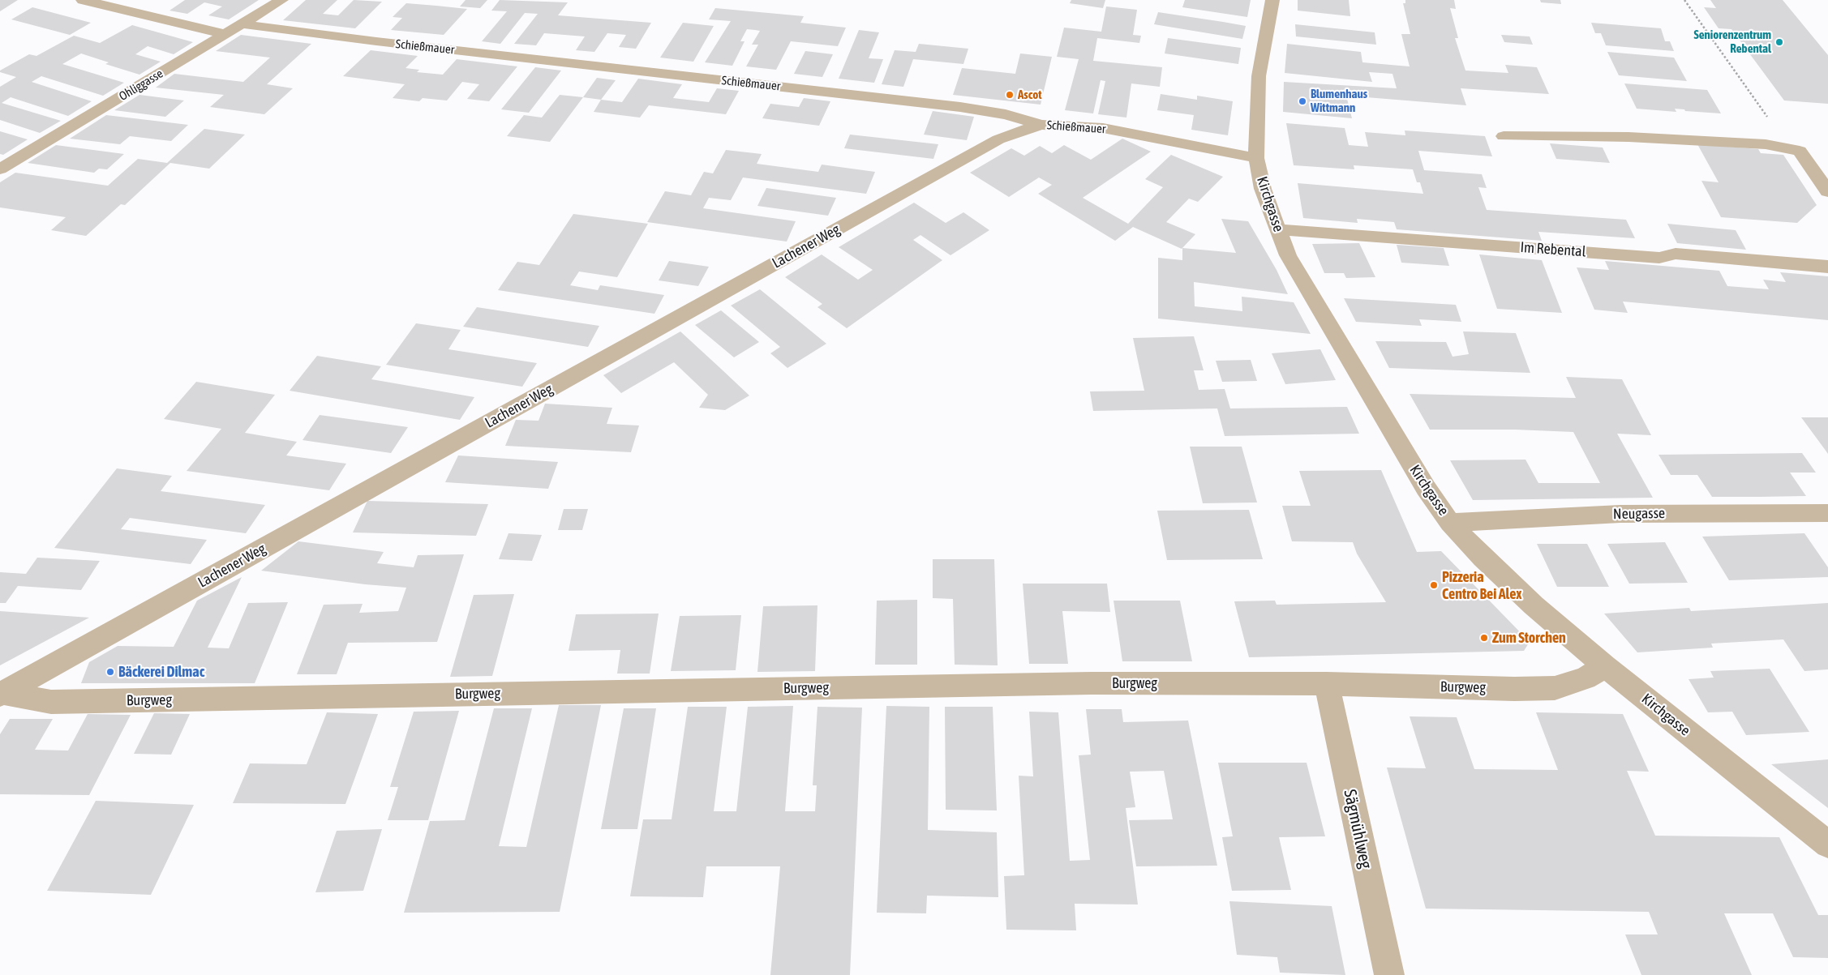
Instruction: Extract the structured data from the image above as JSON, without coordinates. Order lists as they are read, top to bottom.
{
  "streets": {
    "street": [
      "Schießmauer",
      "Ohliggasse",
      "Kirchgasse",
      "Lachener Weg",
      "Im Rebental",
      "Neugasse",
      "Burgweg",
      "Sägmühlweg"
    ]
  },
  "crossings": [
    ["Schießmauer", "Ohliggasse"],
    ["Schießmauer", "Kirchgasse"],
    ["Schießmauer", "Lachener Weg"],
    ["Kirchgasse", "Im Rebental"],
    ["Kirchgasse", "Neugasse"],
    ["Kirchgasse", "Burgweg"],
    ["Lachener Weg", "Burgweg"],
    ["Burgweg", "Sägmühlweg"]
  ],
  "places": [
    "Seniorenzentrum Rebental",
    "Ascot",
    "Blumenhaus Wittmann",
    "Pizzeria Centro Bei Alex",
    "Zum Storchen",
    "Bäckerei Dilmac"
  ]
}
